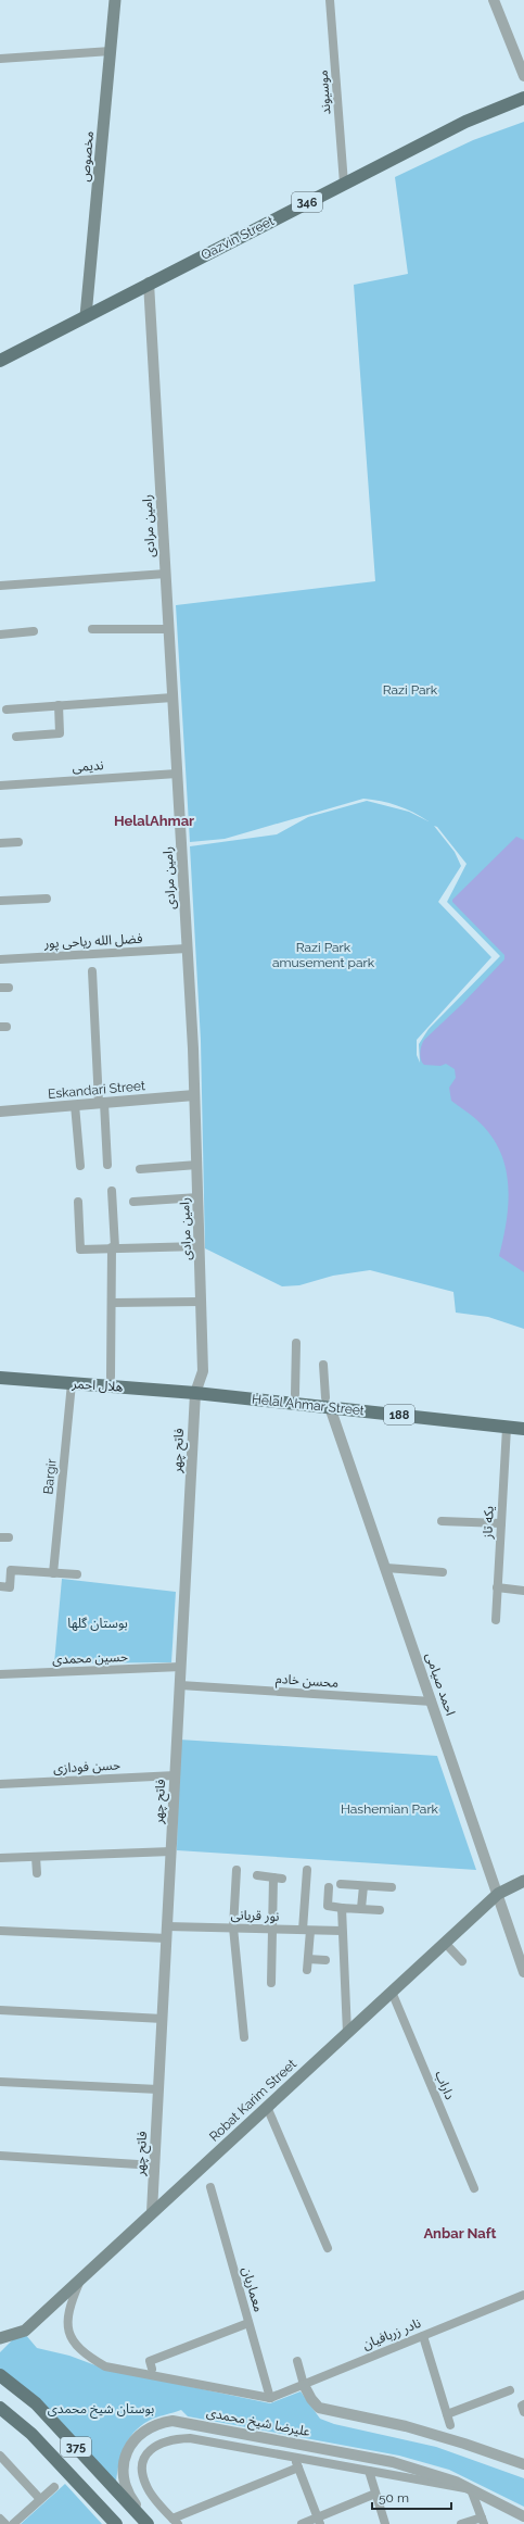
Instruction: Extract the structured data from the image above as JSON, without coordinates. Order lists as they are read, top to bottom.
{
  "streets": {
    "main road": [
      "مخصوص",
      "346",
      "Qazvin Street",
      "هلال احمر",
      "Helal Ahmar Street",
      "188",
      "Robat Karim Street",
      "375"
    ],
    "street": [
      "موسیوند",
      "رامین مرادی",
      "ندیمی",
      "فضل الله ریاحی پور",
      "Eskandari Street",
      "فاتح چهر",
      "Bargir",
      "یکه تاز",
      "حسین محمدی",
      "محسن خادم",
      "احمد صیامی",
      "حسن فودازی",
      "نور قربانی",
      "داراب",
      "معماریان",
      "نادر زربافیان",
      "علیرضا شیخ محمدی"
    ]
  },
  "crossings": [
    ["موسیوند", "Qazvin Street"],
    ["مخصوص", "Qazvin Street"],
    ["Qazvin Street", "رامین مرادی"],
    ["رامین مرادی", "ندیمی"],
    ["رامین مرادی", "فضل الله ریاحی پور"],
    ["رامین مرادی", "Eskandari Street"],
    ["رامین مرادی", "هلال احمر"],
    ["رامین مرادی", "Helal Ahmar Street"],
    ["رامین مرادی", "فاتح چهر"],
    ["هلال احمر", "Helal Ahmar Street"],
    ["هلال احمر", "فاتح چهر"],
    ["هلال احمر", "Bargir"],
    ["Helal Ahmar Street", "فاتح چهر"],
    ["Helal Ahmar Street", "یکه تاز"],
    ["Helal Ahmar Street", "احمد صیامی"],
    ["فاتح چهر", "حسین محمدی"],
    ["فاتح چهر", "محسن خادم"],
    ["فاتح چهر", "حسن فودازی"],
    ["فاتح چهر", "نور قربانی"],
    ["فاتح چهر", "Robat Karim Street"],
    ["محسن خادم", "احمد صیامی"],
    ["احمد صیامی", "Robat Karim Street"],
    ["داراب", "Robat Karim Street"],
    ["Robat Karim Street", "علیرضا شیخ محمدی"],
    ["معماریان", "نادر زربافیان"],
    ["معماریان", "علیرضا شیخ محمدی"],
    ["نادر زربافیان", "علیرضا شیخ محمدی"],
    ["علیرضا شیخ محمدی", "375"]
  ],
  "districts": ["HelalAhmar", "Anbar Naft"],
  "parks": [
    "Razi Park",
    "Razi Park amusement park",
    "بوستان گلها",
    "Hashemian Park",
    "بوستان شیخ محمدی"
  ],
  "scale_bar": "50 m"
}
